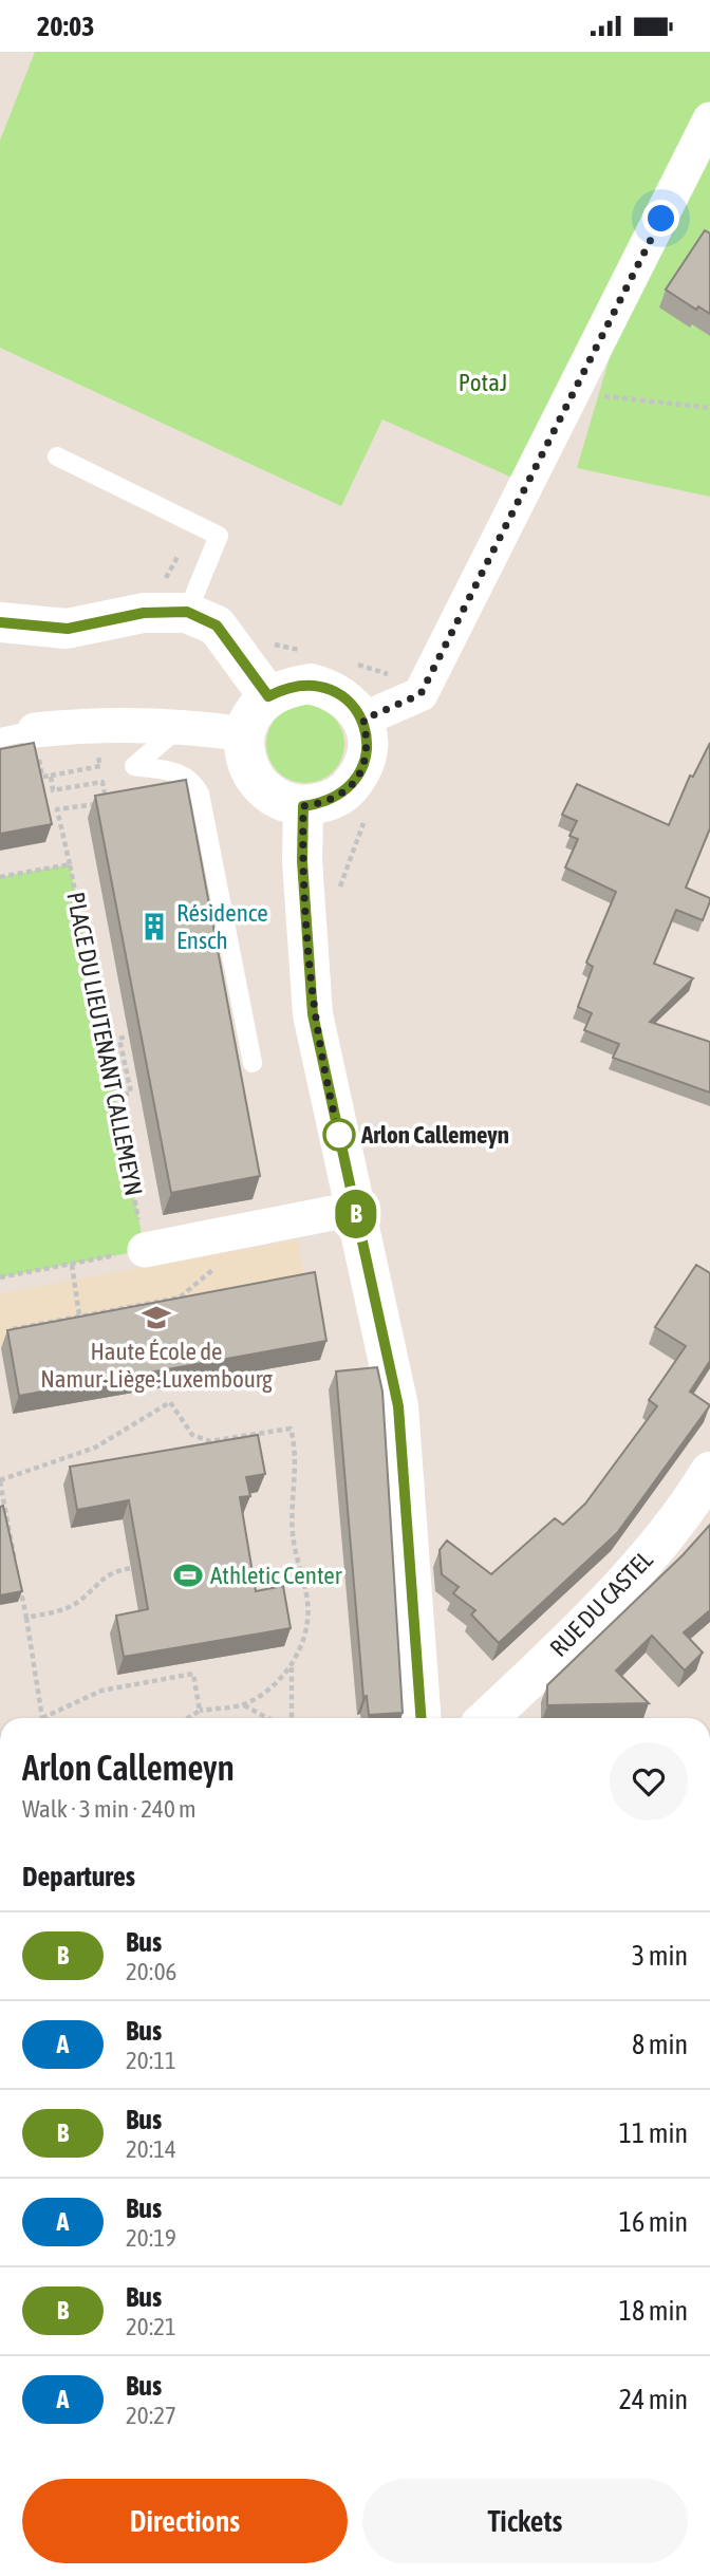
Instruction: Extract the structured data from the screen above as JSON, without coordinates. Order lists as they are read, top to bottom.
{
  "streets": {
    "street": ["RUE DU CASTEL"],
    "path": ["PLACE DU LIEUTENANT CALLEMEYN"]
  },
  "parks": ["PotaJ"],
  "places": {
    "building": ["Résidence Ensch"],
    "other": ["Arlon Callemeyn"],
    "school or university": ["Haute École de Namur-Liège-Luxembourg"],
    "sports": ["Athletic Center"]
  },
  "lines": ["bus line B"],
  "page": {
    "status": "20:03",
    "on_map": "B",
    "heading": [
      ["Arlon Callemeyn", "Walk · 3 min · 240 m"],
      "Departures"
    ],
    "list": [
      {
        "mark": "B",
        "name": "Bus",
        "note": "20:06",
        "value": "3 min"
      },
      {
        "mark": "A",
        "name": "Bus",
        "note": "20:11",
        "value": "8 min"
      },
      {
        "mark": "B",
        "name": "Bus",
        "note": "20:14",
        "value": "11 min"
      },
      {
        "mark": "A",
        "name": "Bus",
        "note": "20:19",
        "value": "16 min"
      },
      {
        "mark": "B",
        "name": "Bus",
        "note": "20:21",
        "value": "18 min"
      },
      {
        "mark": "A",
        "name": "Bus",
        "note": "20:27",
        "value": "24 min"
      }
    ],
    "buttons": ["Directions", "Tickets"]
  }
}
